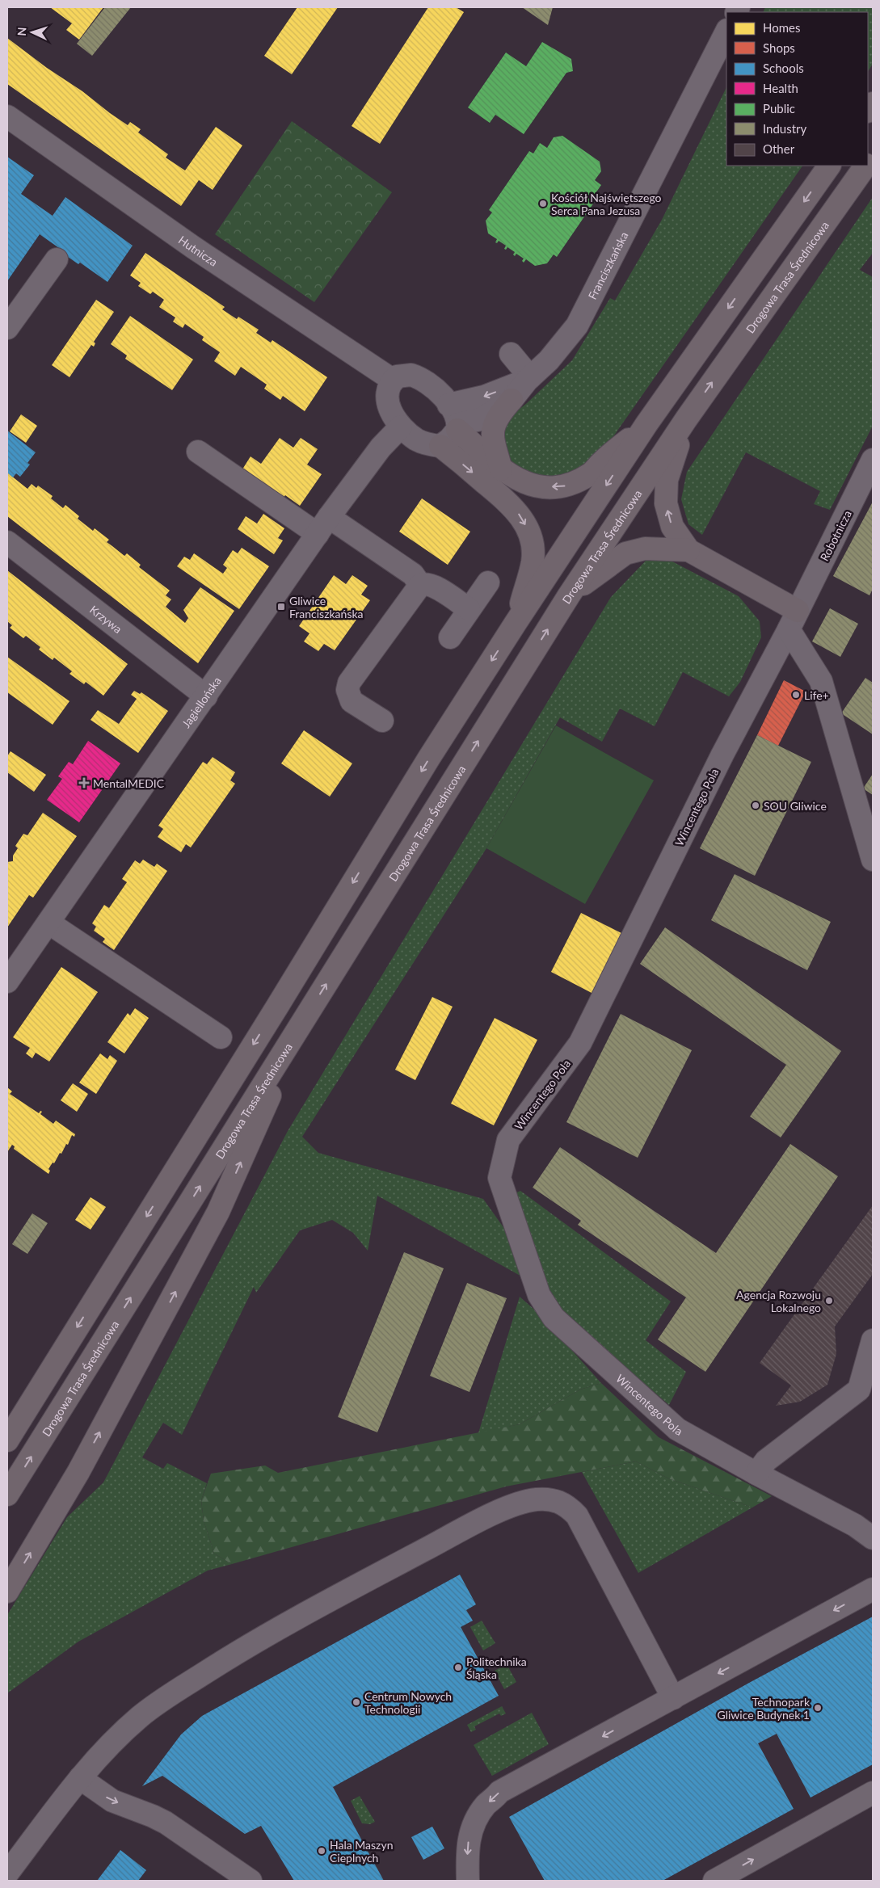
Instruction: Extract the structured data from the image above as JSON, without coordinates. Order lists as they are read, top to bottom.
{
  "streets": {
    "main road": ["Drogowa Trasa Średnicowa"],
    "street": [
      "Hutnicza",
      "Franciszkańska",
      "Robotnicza",
      "Krzywa",
      "Jagiellońska",
      "Wincentego Pola"
    ]
  },
  "crossings": [
    ["Hutnicza", "Franciszkańska"],
    ["Hutnicza", "Jagiellońska"],
    ["Franciszkańska", "Jagiellońska"],
    ["Robotnicza", "Wincentego Pola"],
    ["Krzywa", "Jagiellońska"]
  ],
  "places": {
    "other": [
      "Kościół Najświętszego Serca Pana Jezusa",
      "Life+",
      "SOU Gliwice",
      "Agencja Rozwoju Lokalnego",
      "Politechnika Śląska",
      "Centrum Nowych Technologii",
      "Technopark Gliwice Budynek 1",
      "Hala Maszyn Cieplnych"
    ],
    "transit": ["Gliwice Franciszkańska"],
    "health": ["MentalMEDIC"]
  },
  "legend": [
    "Homes",
    "Shops",
    "Schools",
    "Health",
    "Public",
    "Industry",
    "Other"
  ],
  "north": "left"
}
